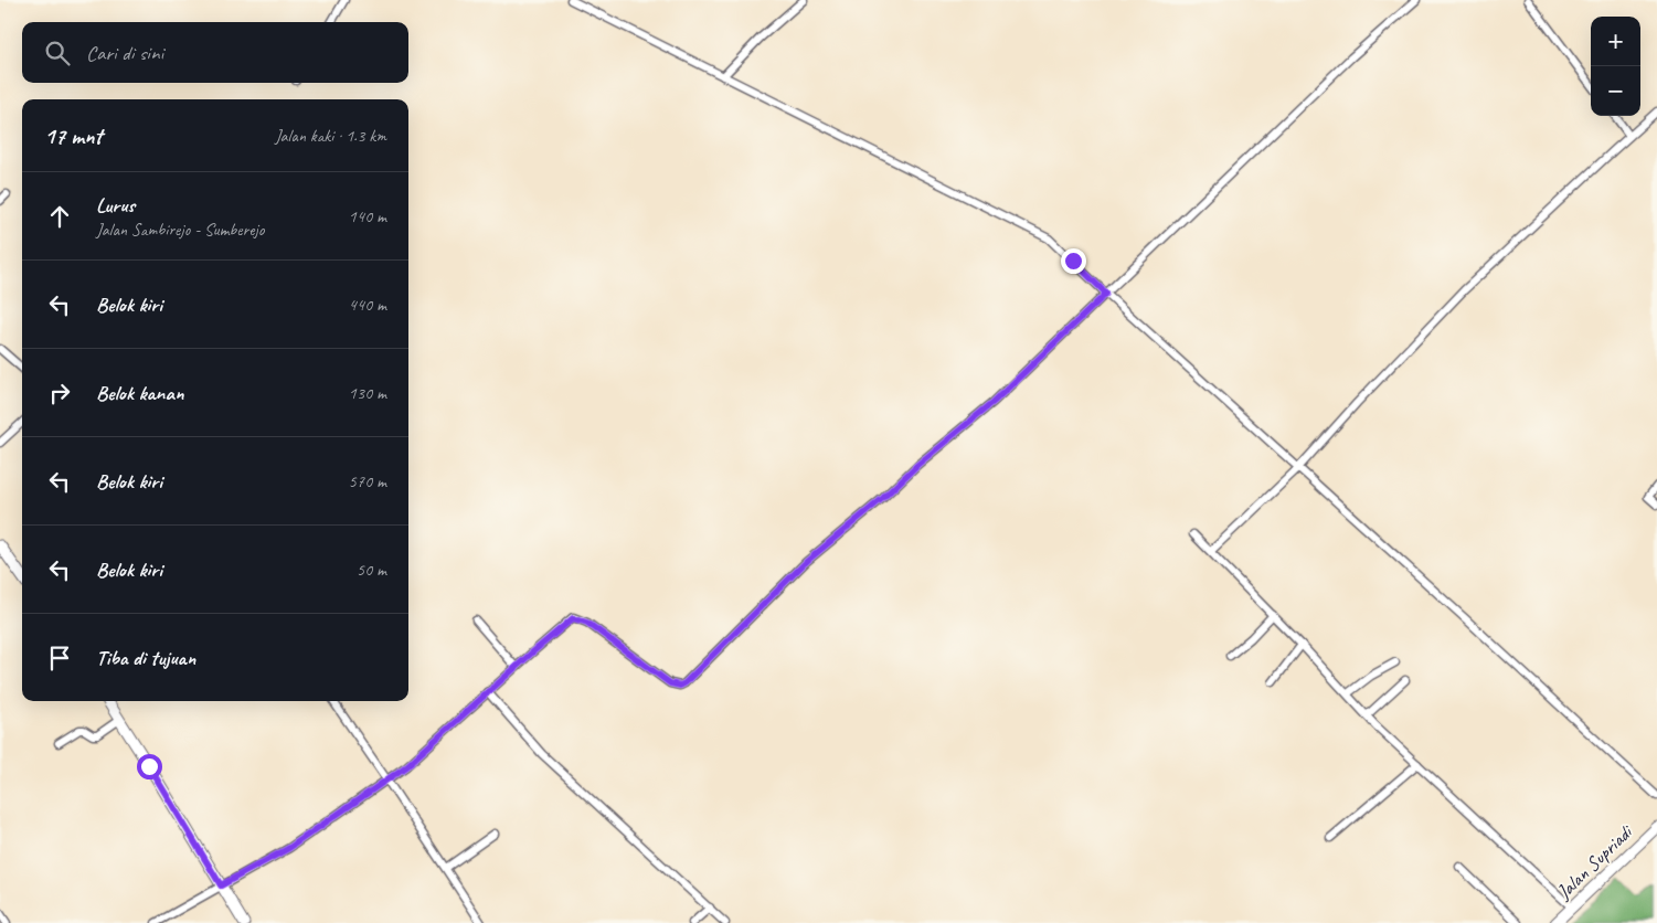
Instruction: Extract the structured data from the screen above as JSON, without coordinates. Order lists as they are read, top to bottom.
{
  "streets": {
    "main road": ["Jalan Supriadi"]
  },
  "page": {
    "map_buttons": ["+", "−"],
    "search": "Cari di sini",
    "heading": ["17 mnt", "Jalan kaki · 1.3 km"],
    "list": [
      ["Lurus", "Jalan Sambirejo - Sumberejo", "140 m"],
      ["Belok kiri", "440 m"],
      ["Belok kanan", "130 m"],
      ["Belok kiri", "570 m"],
      ["Belok kiri", "50 m"],
      "Tiba di tujuan"
    ]
  }
}
